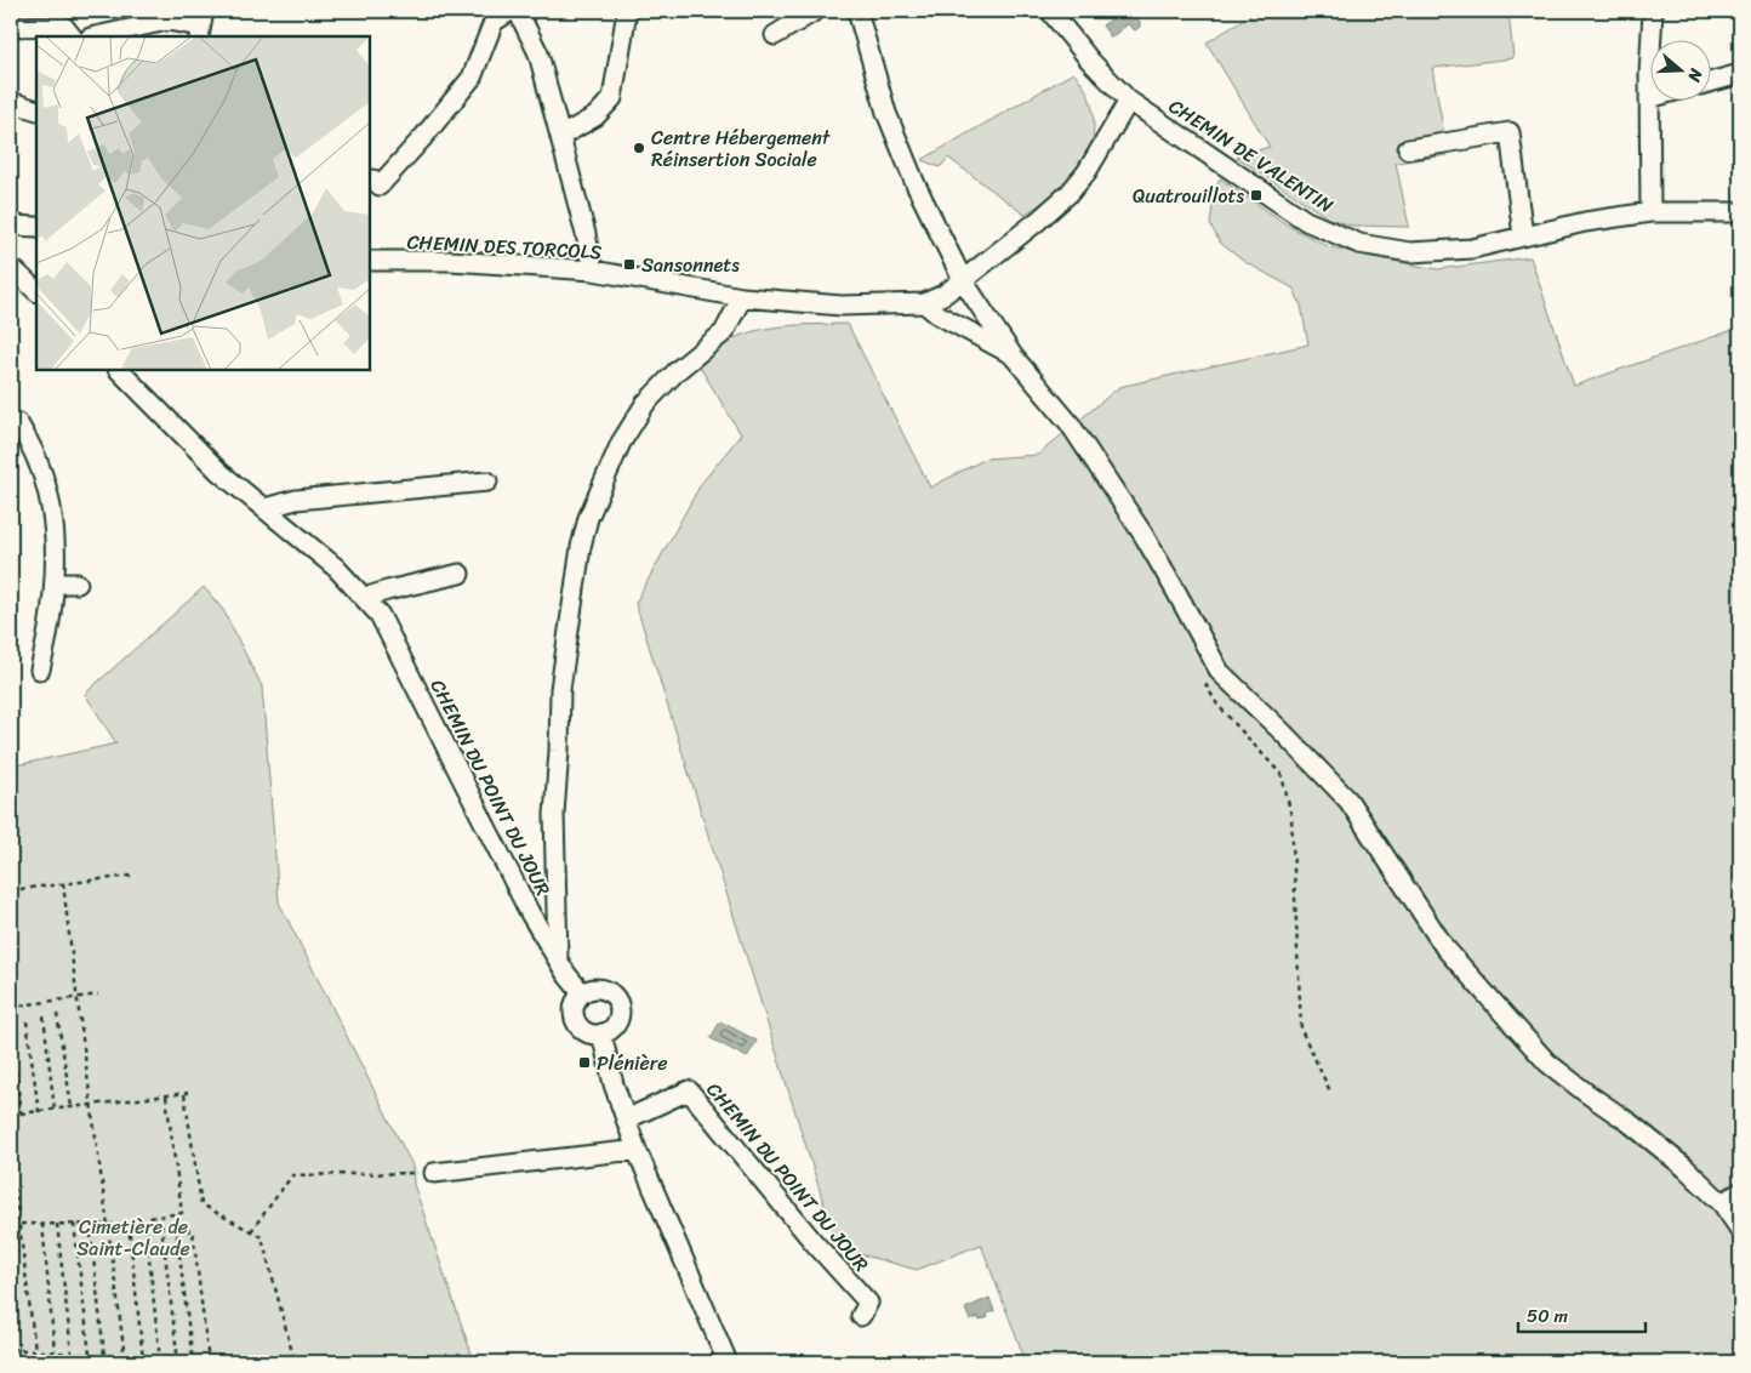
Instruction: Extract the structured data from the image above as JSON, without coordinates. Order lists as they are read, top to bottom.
{
  "streets": {
    "street": ["CHEMIN DE VALENTIN", "CHEMIN DES TORCOLS", "CHEMIN DU POINT DU JOUR"]
  },
  "crossings": [
    ["CHEMIN DE VALENTIN", "CHEMIN DES TORCOLS"]
  ],
  "parks": ["Cimetière de Saint-Claude"],
  "places": {
    "other": ["Centre Hébergement Réinsertion Sociale"],
    "transit": ["Quatrouillots", "Sansonnets", "Plénière"]
  },
  "scale_bar": "50 m",
  "north": "right"
}
